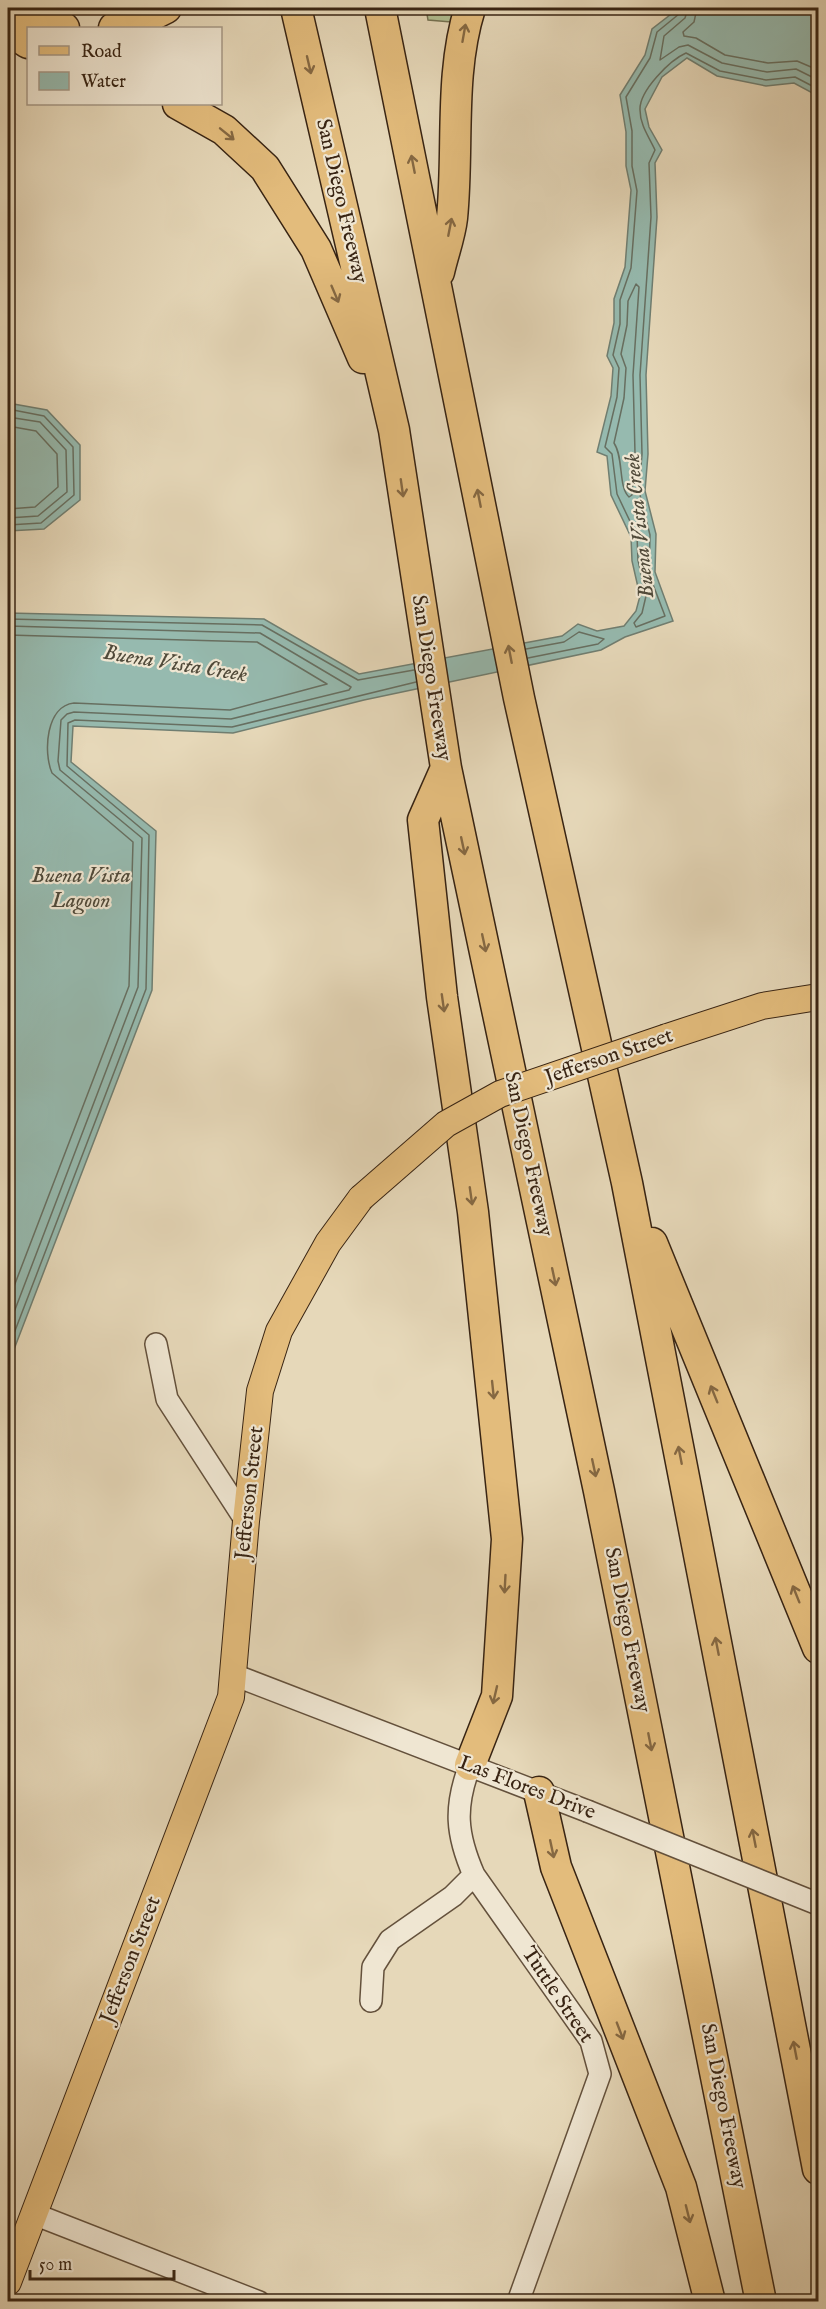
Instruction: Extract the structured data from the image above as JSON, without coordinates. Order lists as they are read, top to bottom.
{
  "streets": {
    "highway": ["San Diego Freeway"],
    "main road": ["Jefferson Street"],
    "street": ["Las Flores Drive", "Tuttle Street"]
  },
  "crossings": [
    ["Jefferson Street", "Las Flores Drive"],
    ["Las Flores Drive", "Tuttle Street"]
  ],
  "water": ["Buena Vista Creek", "Buena Vista Lagoon"],
  "legend": ["Road", "Water"],
  "scale_bar": "50 m"
}
